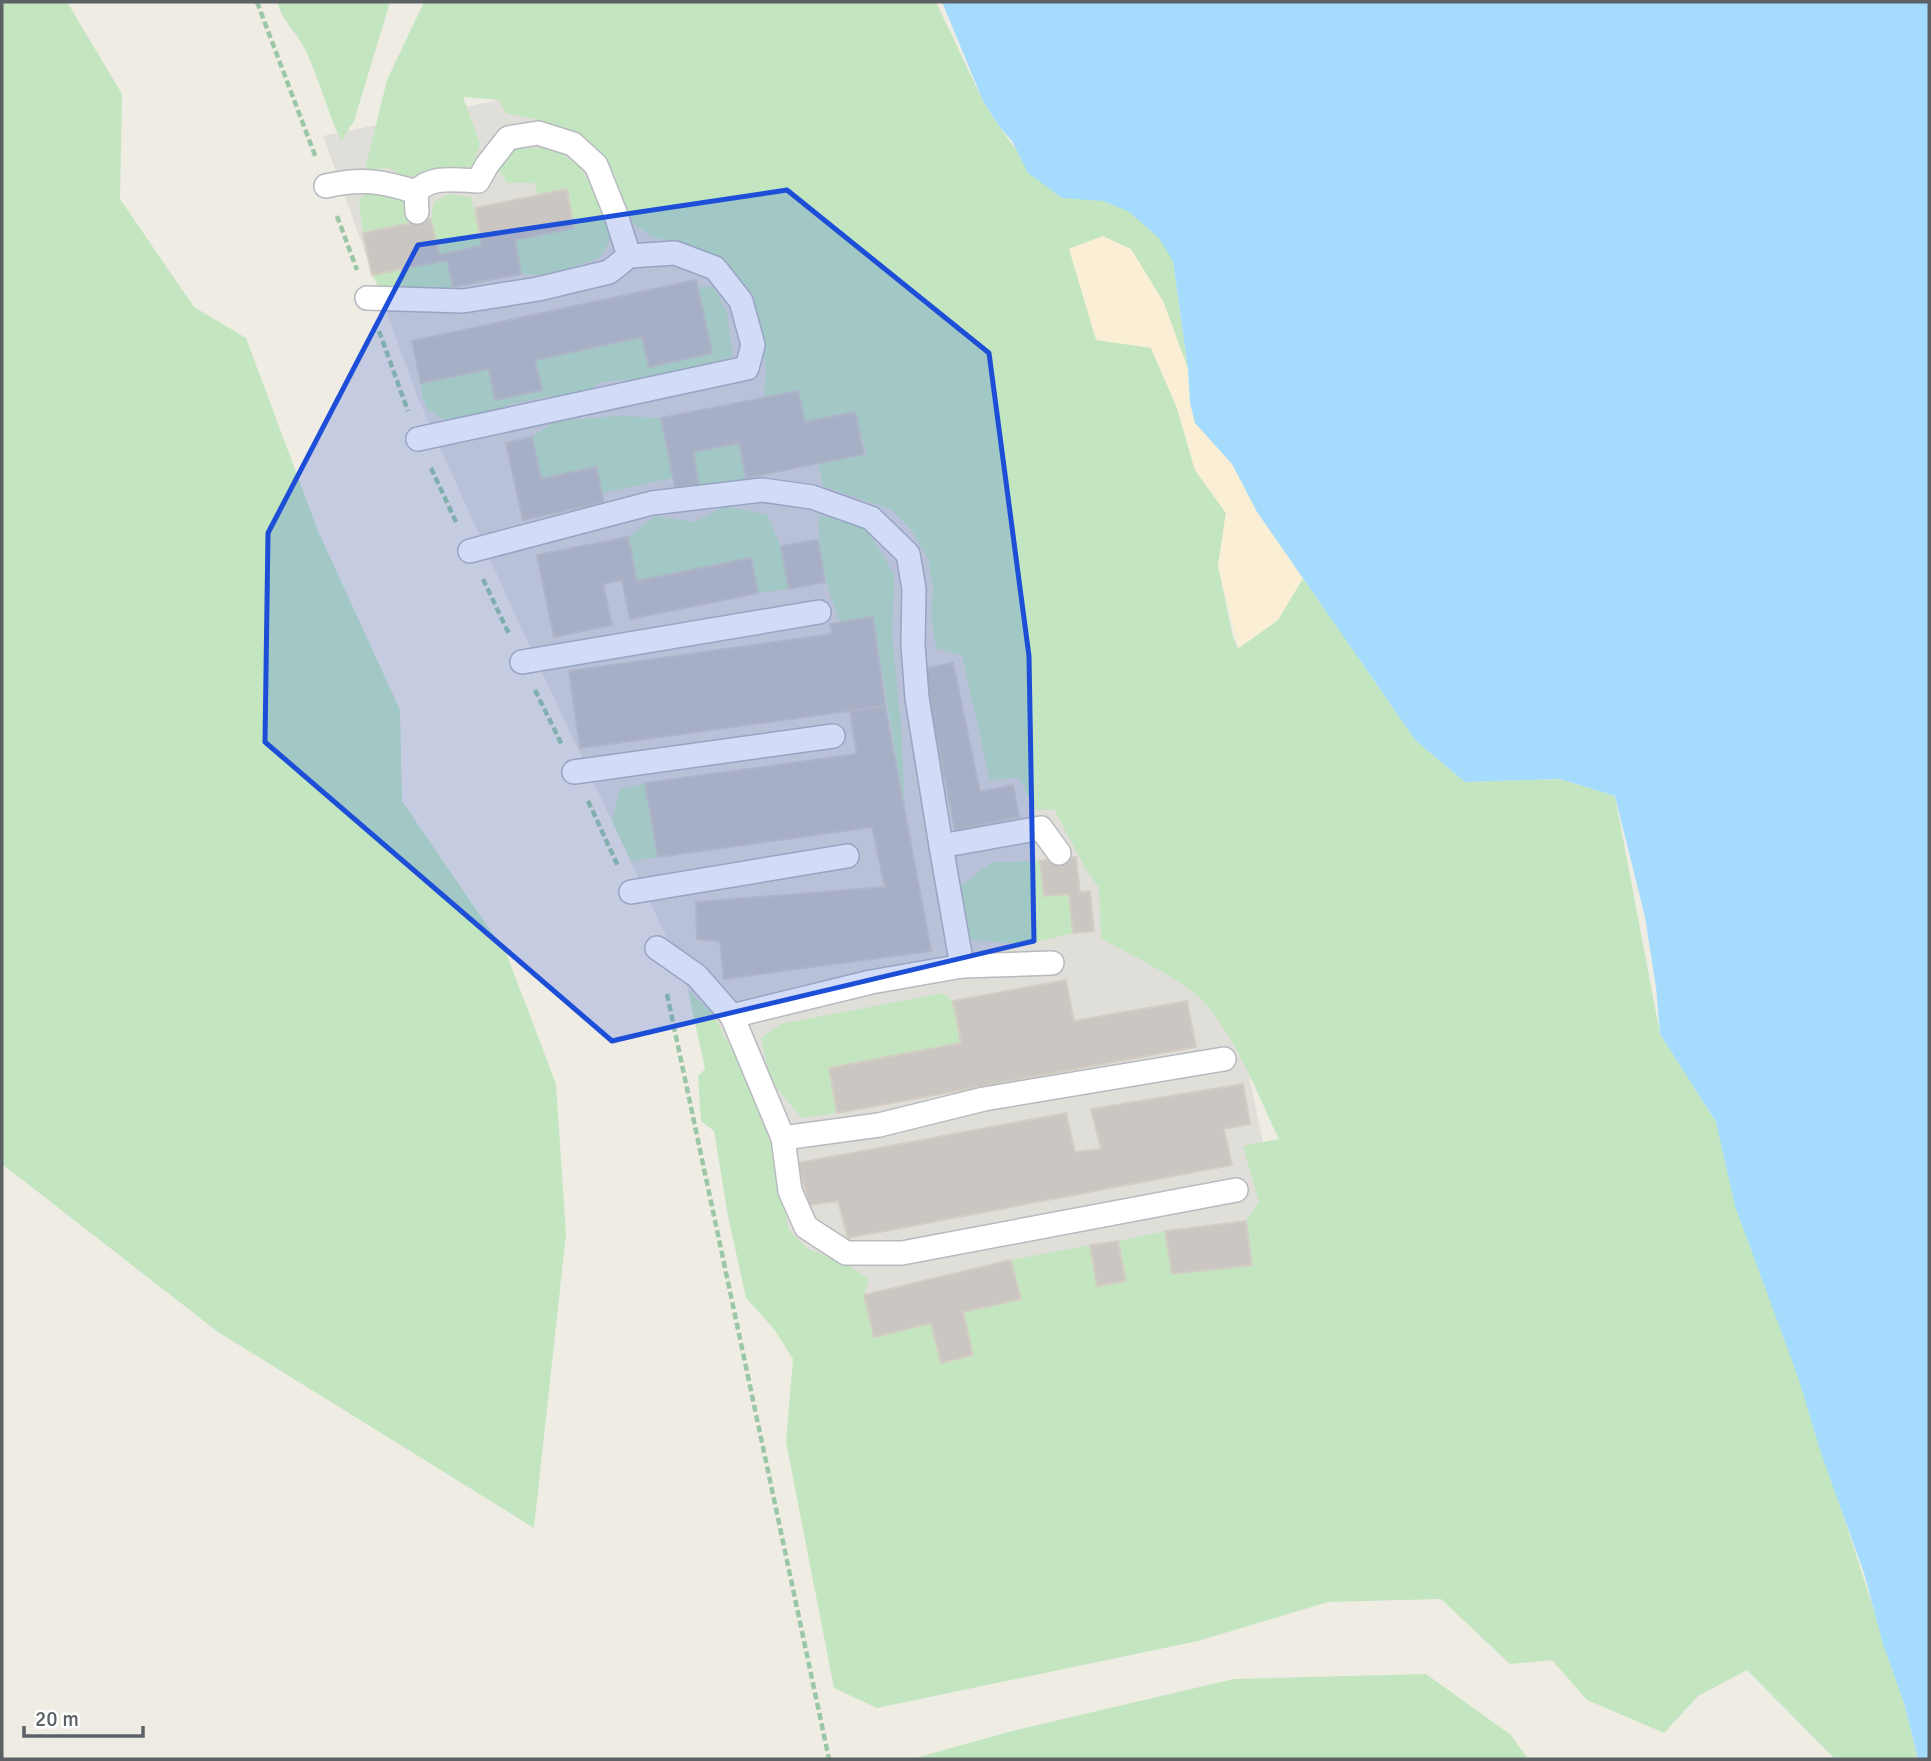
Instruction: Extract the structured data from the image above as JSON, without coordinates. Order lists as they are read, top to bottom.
{
  "scale_bar": "20 m"
}
